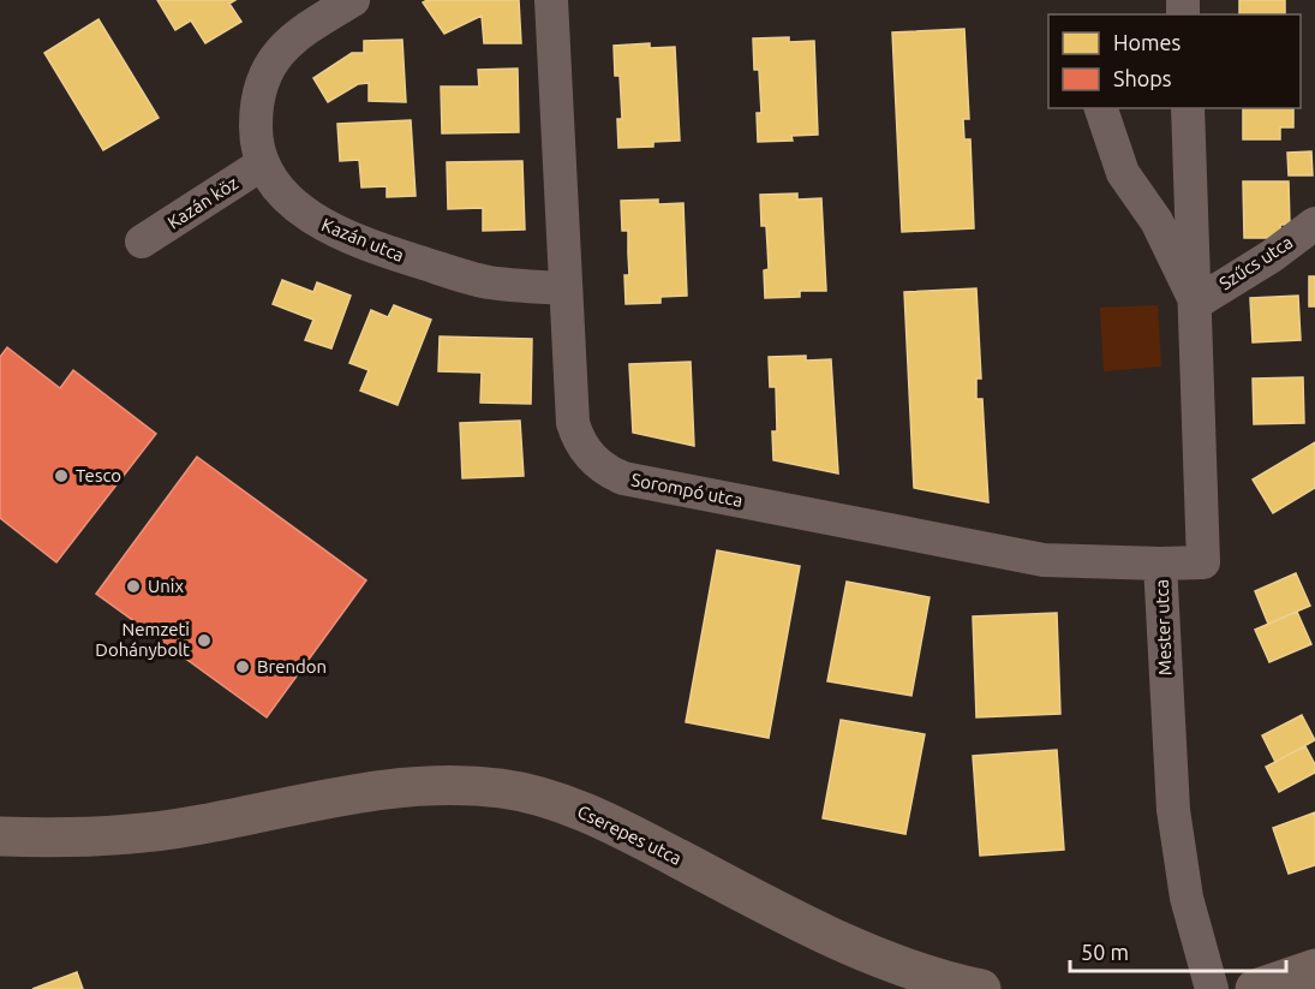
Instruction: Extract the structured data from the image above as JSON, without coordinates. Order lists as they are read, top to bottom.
{
  "streets": {
    "street": [
      "Kazán köz",
      "Kazán utca",
      "Szűcs utca",
      "Sorompó utca",
      "Mester utca",
      "Cserepes utca"
    ]
  },
  "crossings": [
    ["Kazán köz", "Kazán utca"],
    ["Kazán utca", "Sorompó utca"],
    ["Szűcs utca", "Mester utca"],
    ["Sorompó utca", "Mester utca"]
  ],
  "places": [
    "Tesco",
    "Unix",
    "Nemzeti Dohánybolt",
    "Brendon"
  ],
  "legend": ["Homes", "Shops"],
  "scale_bar": "50 m"
}
